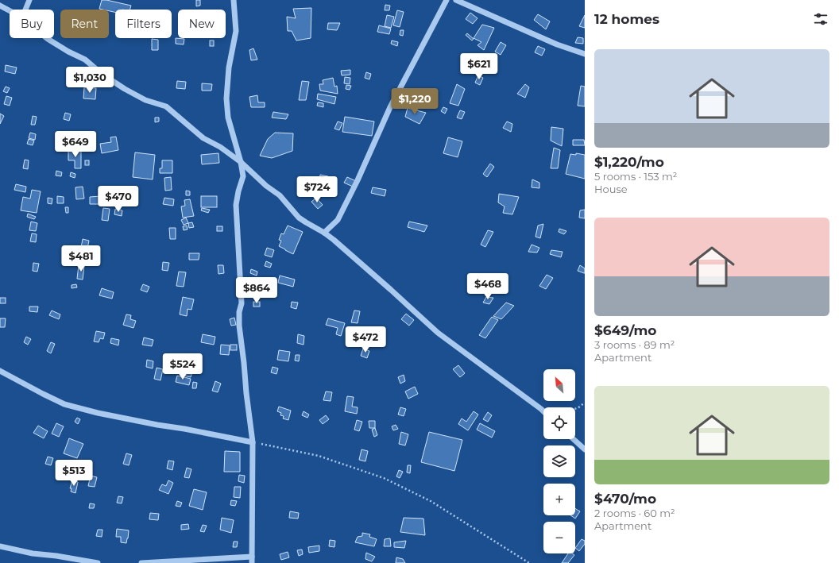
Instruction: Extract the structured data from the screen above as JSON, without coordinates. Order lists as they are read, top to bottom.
{
  "north": "top left",
  "page": {
    "heading": "12 homes",
    "chip": [
      "Buy",
      "Rent",
      "Filters",
      "New"
    ],
    "list": [
      {
        "name": "$1,220/mo",
        "note": "5 rooms · 153 m² · House"
      },
      {
        "name": "$649/mo",
        "note": "3 rooms · 89 m² · Apartment"
      },
      {
        "name": "$470/mo",
        "note": "2 rooms · 60 m² · Apartment"
      }
    ],
    "price": [
      "$621",
      "$1,030",
      "$1,220",
      "$649",
      "$724",
      "$470",
      "$481",
      "$468",
      "$864",
      "$472",
      "$524",
      "$513"
    ],
    "map_buttons": ["+", "−"]
  }
}
